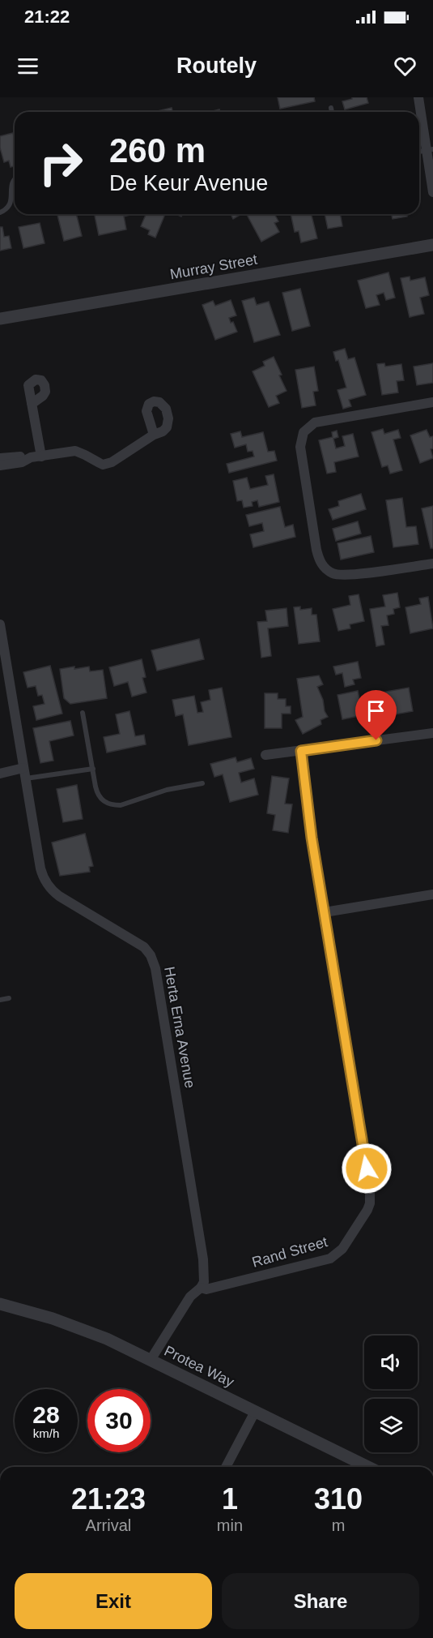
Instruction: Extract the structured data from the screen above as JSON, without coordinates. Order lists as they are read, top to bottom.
{
  "streets": {
    "street": [
      "Murray Street",
      "Herta Erna Avenue",
      "Rand Street",
      "Protea Way"
    ]
  },
  "crossings": [
    ["Herta Erna Avenue", "Rand Street"]
  ],
  "page": {
    "status": "21:22",
    "header": "Routely",
    "turn": ["260 m", "De Keur Avenue"],
    "speed": "28 km/h",
    "limit": "30",
    "eta": [
      "21:23",
      "Arrival",
      "1",
      "min",
      "310",
      "m"
    ],
    "buttons": ["Exit", "Share"]
  }
}
